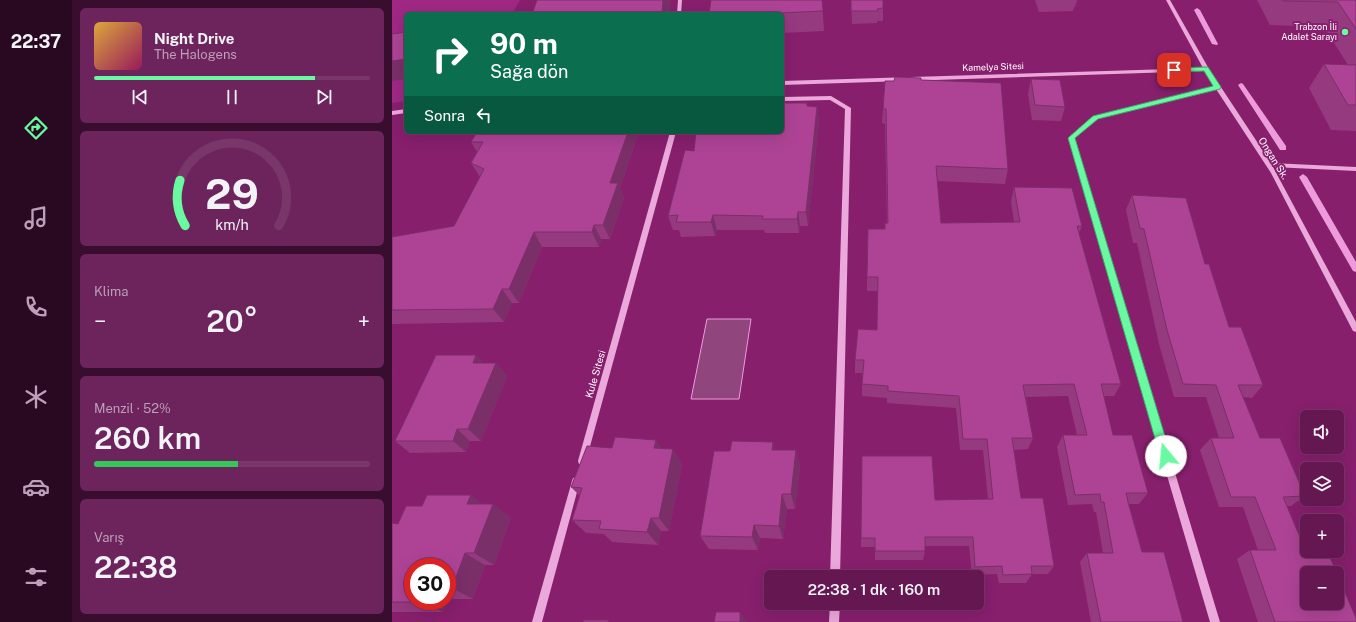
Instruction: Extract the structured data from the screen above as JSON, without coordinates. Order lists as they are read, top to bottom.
{
  "streets": {
    "street": ["Kamelya Sitesi", "Ongan Sk.", "Kule Sitesi"]
  },
  "crossings": [
    ["Kamelya Sitesi", "Ongan Sk."]
  ],
  "places": ["Trabzon İli Adalet Sarayı"],
  "page": {
    "tabs": "22:37",
    "turn": ["90 m", "Sağa dön"],
    "song": ["Night Drive", "The Halogens"],
    "then": "Sonra",
    "tile": [
      "Klima",
      ["Menzil · 52%", "260 km"],
      ["Varış", "22:38"]
    ],
    "heat": ["−", "20°", "+"],
    "map_buttons": ["+", "−"],
    "limit": "30",
    "trip": "22:38 · 1 dk · 160 m",
    "gauge": ["29", "km/h"]
  }
}
